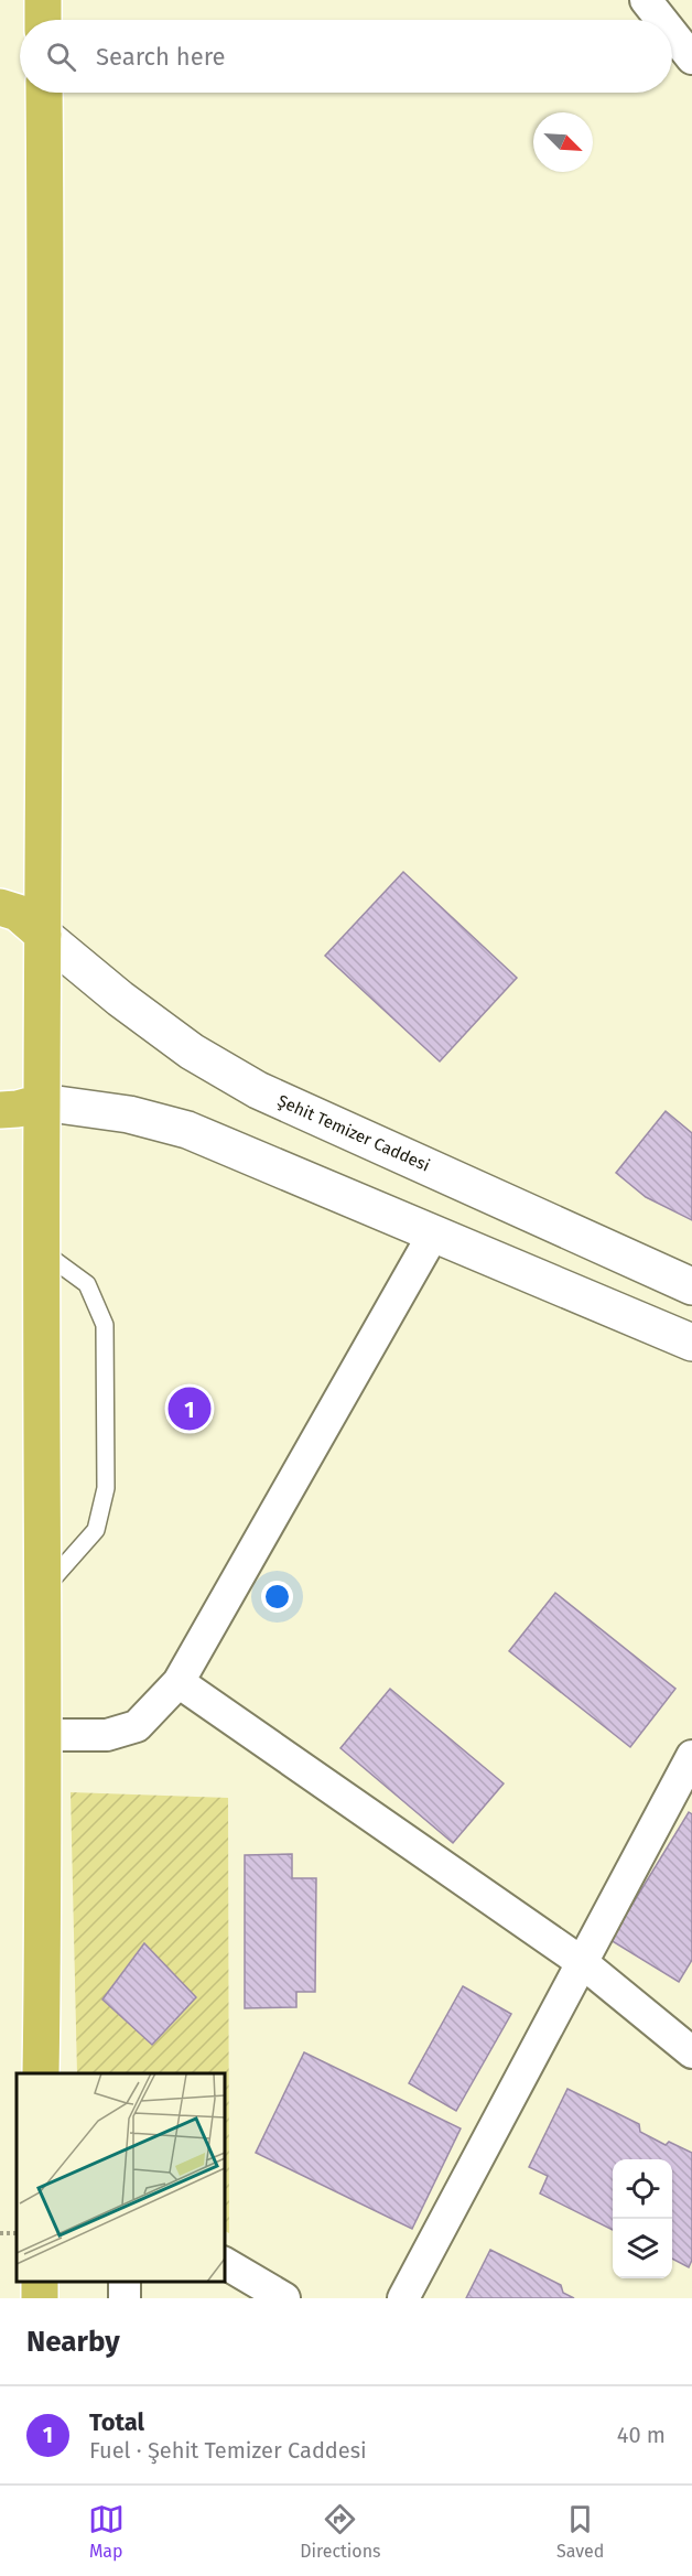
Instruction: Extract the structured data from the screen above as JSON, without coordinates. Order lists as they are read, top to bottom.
{
  "streets": {
    "main road": ["Şehit Temizer Caddesi"]
  },
  "north": "bottom right",
  "page": {
    "search": "Search here",
    "pins": "1",
    "heading": "Nearby",
    "list": [
      {
        "mark": "1",
        "name": "Total",
        "note": "Fuel · Şehit Temizer Caddesi",
        "value": "40 m"
      }
    ],
    "nav": ["Map", "Directions", "Saved"]
  }
}
